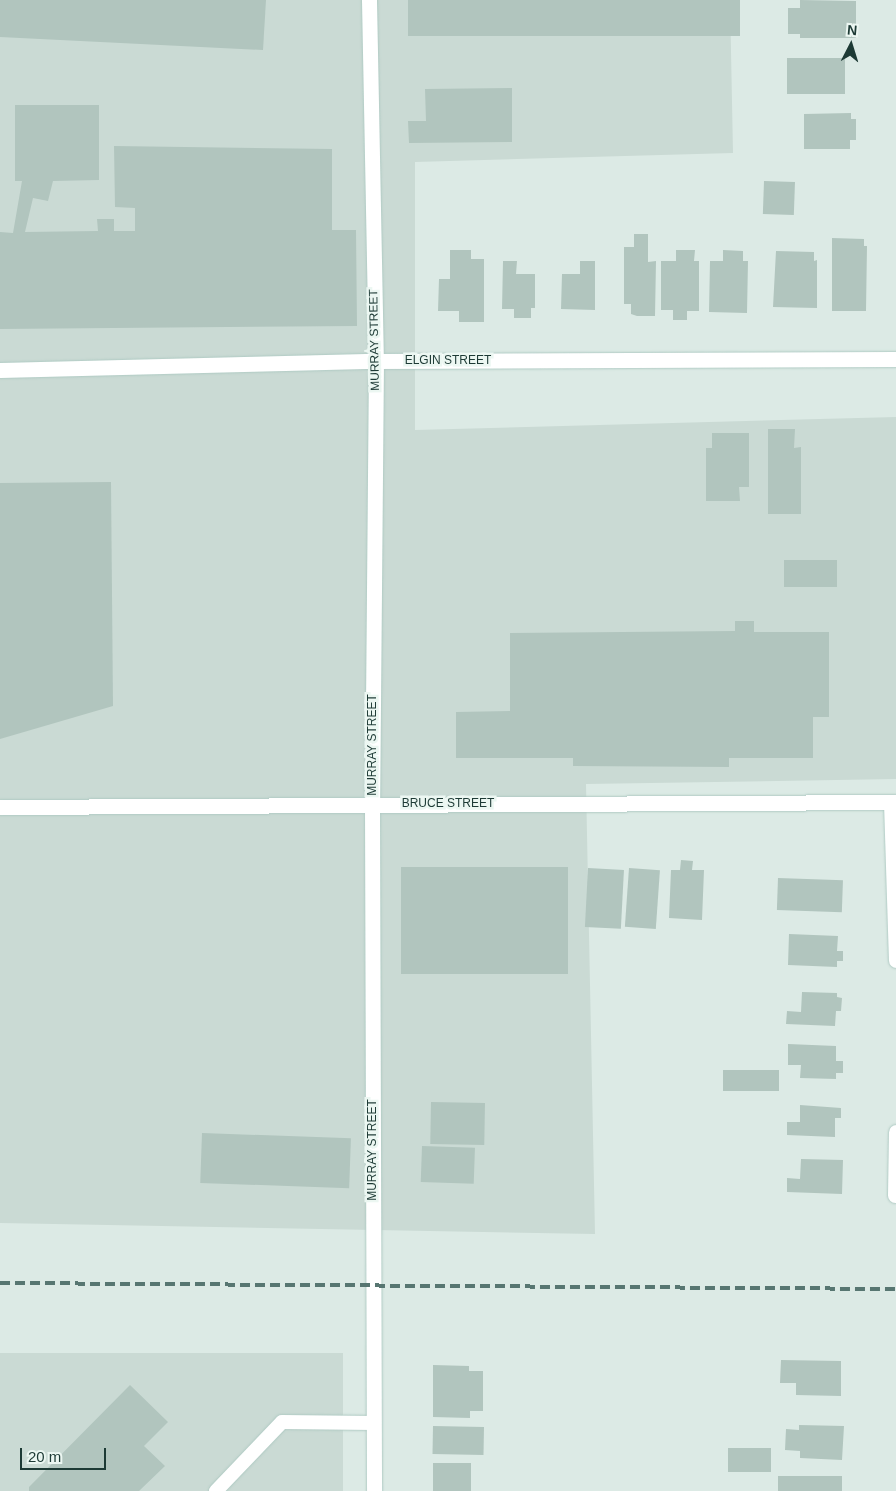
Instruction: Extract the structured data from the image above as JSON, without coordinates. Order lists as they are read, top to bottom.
{
  "streets": {
    "street": ["MURRAY STREET", "ELGIN STREET", "BRUCE STREET"]
  },
  "crossings": [
    ["MURRAY STREET", "ELGIN STREET"],
    ["MURRAY STREET", "BRUCE STREET"]
  ],
  "scale_bar": "20 m",
  "north": "top"
}
